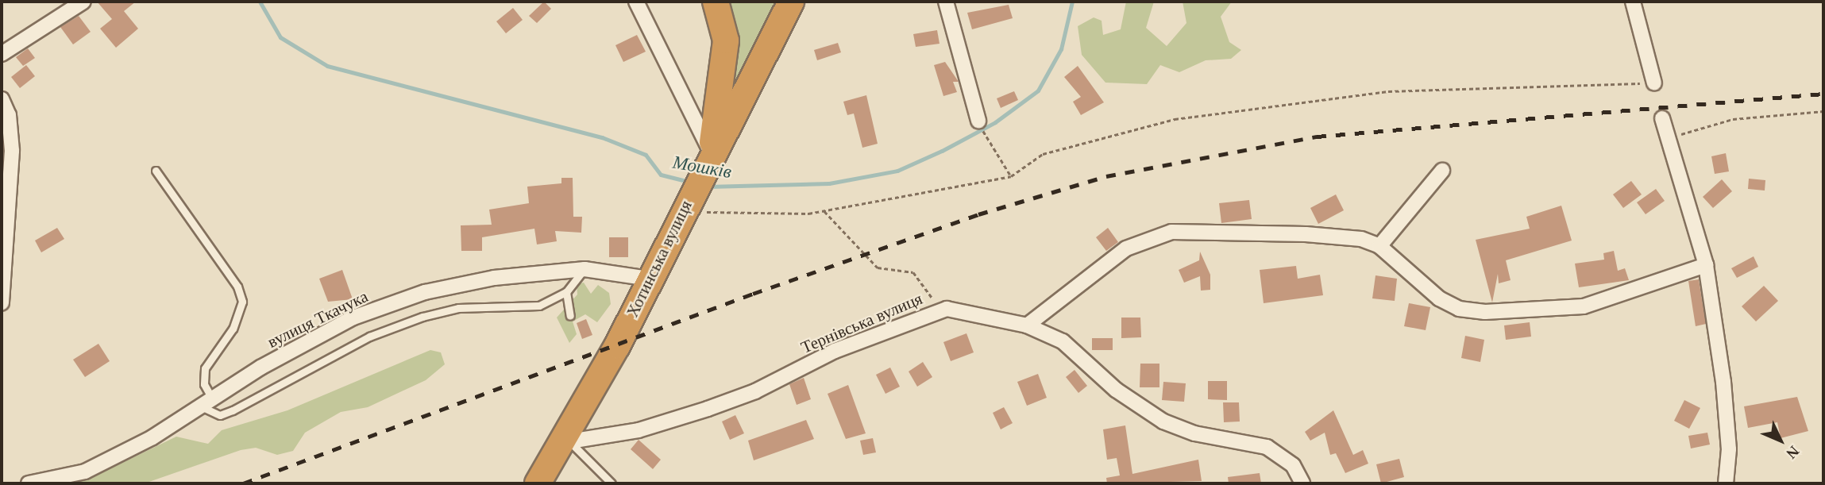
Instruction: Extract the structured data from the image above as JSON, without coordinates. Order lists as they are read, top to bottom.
{
  "streets": {
    "highway": ["Хотинська вулиця"],
    "street": ["вулиця Ткачука", "Тернівська вулиця"]
  },
  "crossings": [
    ["Хотинська вулиця", "вулиця Ткачука"],
    ["Хотинська вулиця", "Тернівська вулиця"]
  ],
  "water": ["Мошків"],
  "north": "bottom right"
}
